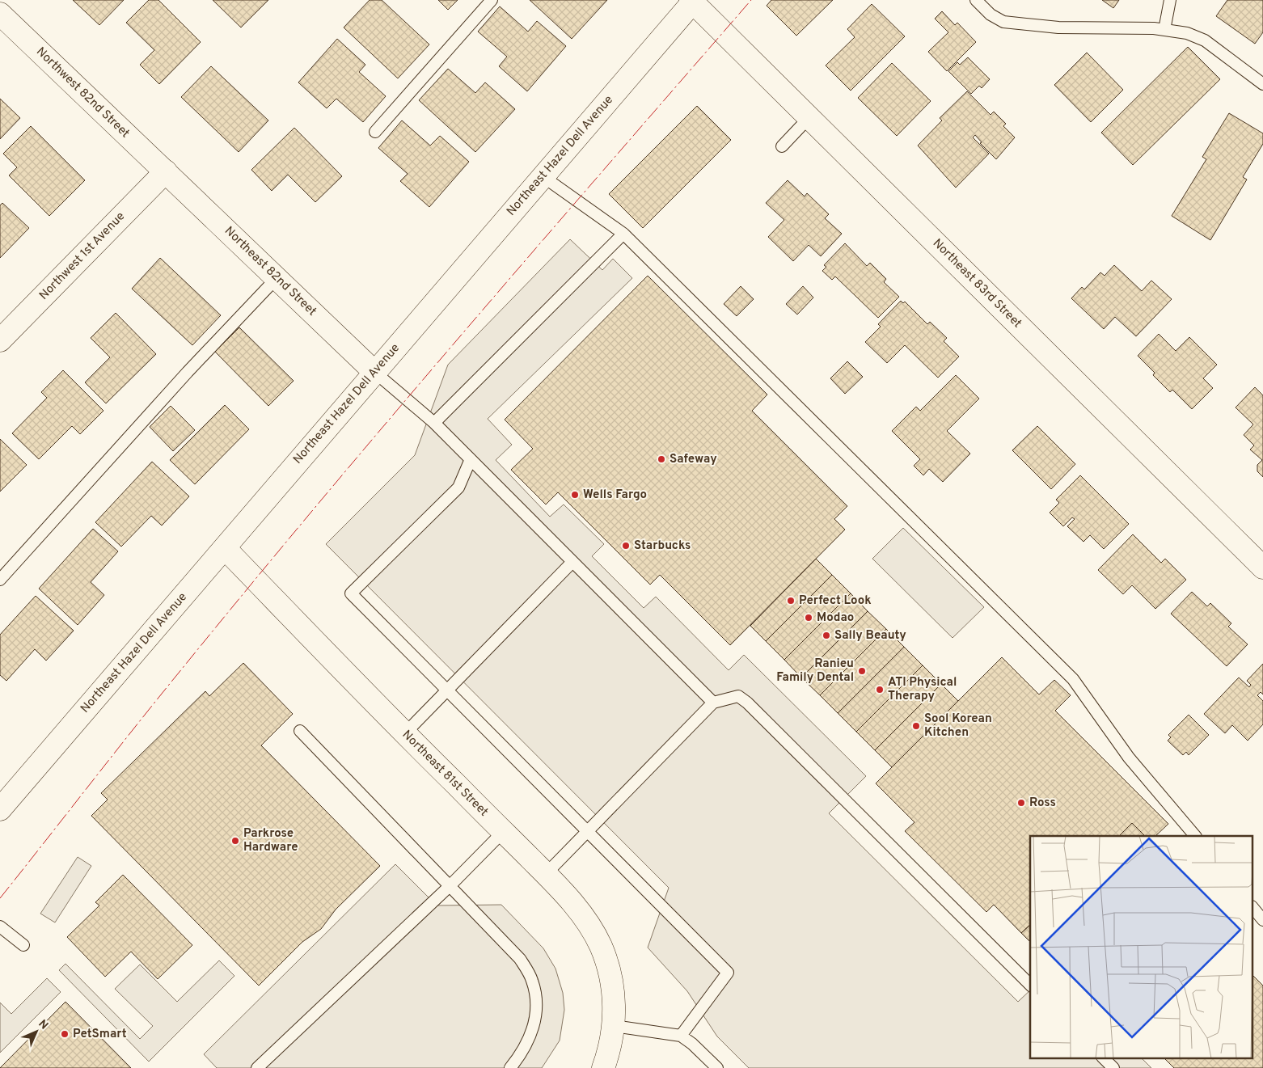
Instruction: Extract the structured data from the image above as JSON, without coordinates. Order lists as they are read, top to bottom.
{
  "streets": {
    "street": [
      "Northwest 82nd Street",
      "Northeast Hazel Dell Avenue",
      "Northwest 1st Avenue",
      "Northeast 82nd Street",
      "Northeast 83rd Street",
      "Northeast 81st Street"
    ]
  },
  "crossings": [
    ["Northwest 82nd Street", "Northwest 1st Avenue"],
    ["Northwest 82nd Street", "Northeast 82nd Street"],
    ["Northeast Hazel Dell Avenue", "Northeast 82nd Street"],
    ["Northeast Hazel Dell Avenue", "Northeast 83rd Street"],
    ["Northeast Hazel Dell Avenue", "Northeast 81st Street"],
    ["Northwest 1st Avenue", "Northeast 82nd Street"]
  ],
  "places": [
    "Safeway",
    "Wells Fargo",
    "Starbucks",
    "Perfect Look",
    "Modao",
    "Sally Beauty",
    "Ranieu Family Dental",
    "ATI Physical Therapy",
    "Sool Korean Kitchen",
    "Ross",
    "Parkrose Hardware",
    "PetSmart"
  ],
  "north": "top right"
}
